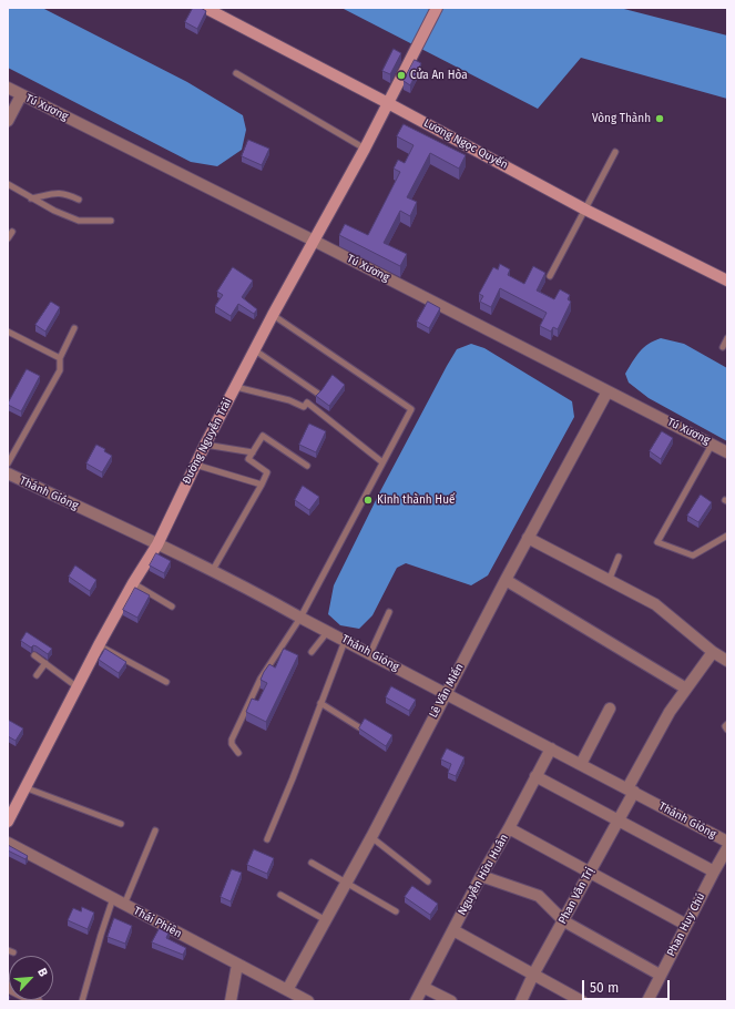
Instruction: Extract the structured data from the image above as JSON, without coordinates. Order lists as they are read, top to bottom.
{
  "streets": {
    "main road": ["Lương Ngọc Quyến", "Đường Nguyễn Trãi"],
    "street": [
      "Tú Xương",
      "Thánh Gióng",
      "Lê Văn Miến",
      "Nguyễn Hữu Huân",
      "Phan Văn Trị",
      "Thái Phiên",
      "Phan Huy Chú"
    ]
  },
  "crossings": [
    ["Tú Xương", "Đường Nguyễn Trãi"],
    ["Tú Xương", "Lê Văn Miến"],
    ["Lương Ngọc Quyến", "Đường Nguyễn Trãi"],
    ["Đường Nguyễn Trãi", "Thánh Gióng"],
    ["Thánh Gióng", "Lê Văn Miến"],
    ["Thánh Gióng", "Nguyễn Hữu Huân"],
    ["Thánh Gióng", "Phan Văn Trị"],
    ["Lê Văn Miến", "Thái Phiên"]
  ],
  "places": ["Cửa An Hòa", "Vòng Thành", "Kinh thành Huế"],
  "scale_bar": "50 m",
  "north": "top right"
}
